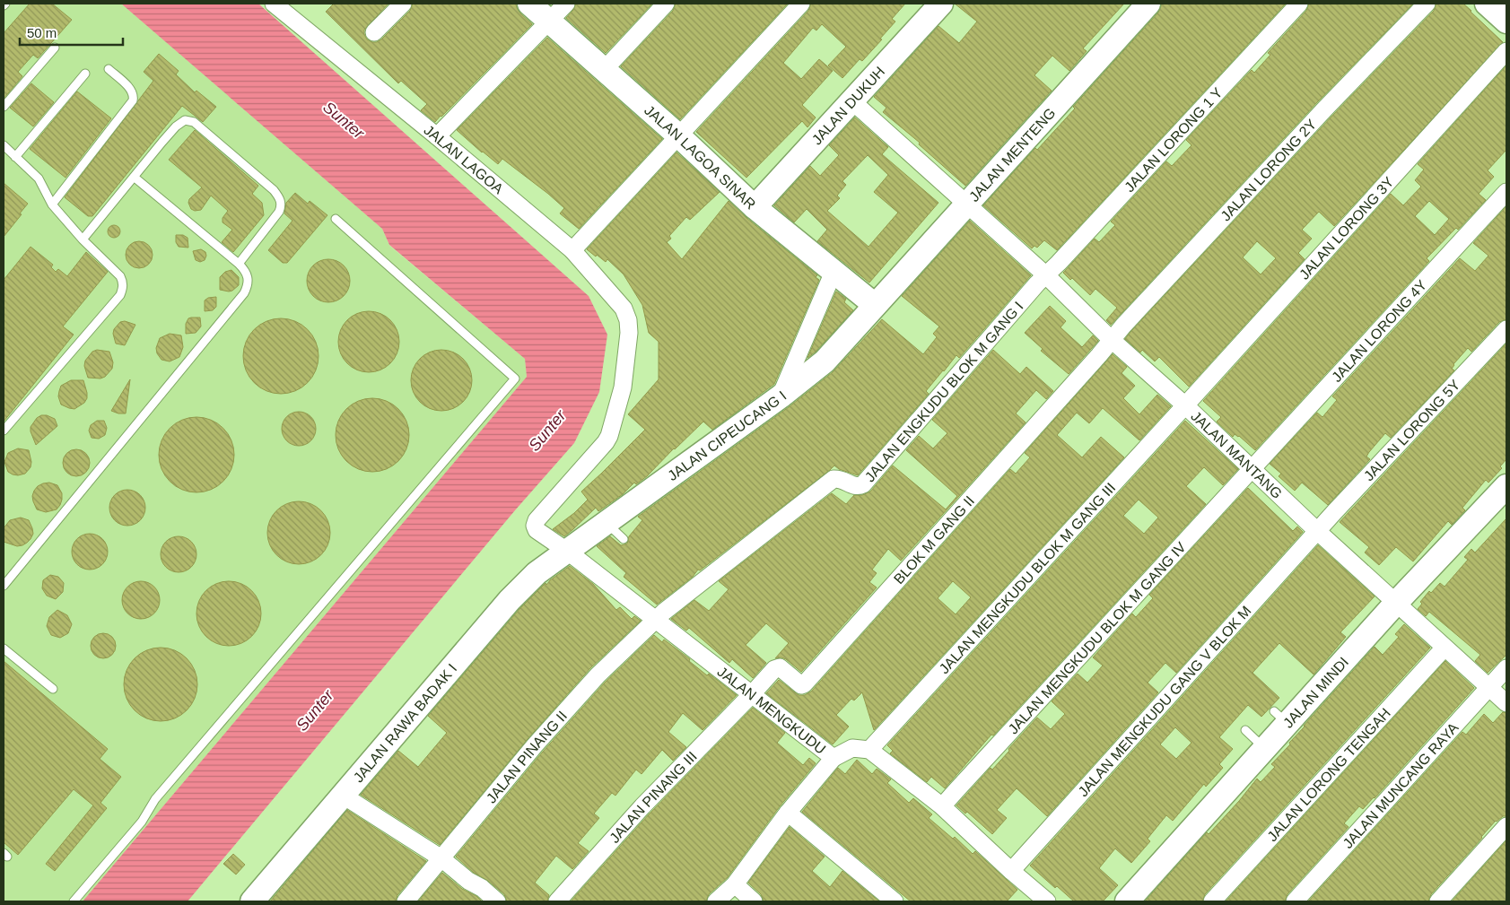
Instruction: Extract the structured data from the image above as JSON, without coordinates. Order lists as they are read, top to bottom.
{
  "streets": {
    "street": [
      "JALAN DUKUH",
      "JALAN LORONG 1 Y",
      "JALAN MENTENG",
      "JALAN LAGOA SINAR",
      "JALAN LAGOA",
      "JALAN LORONG 2Y",
      "JALAN LORONG 3Y",
      "JALAN LORONG 4Y",
      "JALAN ENGKUDU BLOK M GANG I",
      "JALAN LORONG 5Y",
      "JALAN CIPEUCANG I",
      "JALAN MANTANG",
      "BLOK M GANG II",
      "JALAN MENGKUDU BLOK M GANG III",
      "JALAN MENGKUDU BLOK M GANG IV",
      "JALAN MINDI",
      "JALAN MENGKUDU GANG V BLOK M",
      "JALAN MENGKUDU",
      "JALAN RAWA BADAK I",
      "JALAN PINANG II",
      "JALAN LORONG TENGAH",
      "JALAN MUNCANG RAYA",
      "JALAN PINANG III"
    ]
  },
  "crossings": [
    ["JALAN DUKUH", "JALAN LAGOA SINAR"],
    ["JALAN DUKUH", "JALAN MANTANG"],
    ["JALAN LORONG 1 Y", "JALAN ENGKUDU BLOK M GANG I"],
    ["JALAN LORONG 1 Y", "JALAN MANTANG"],
    ["JALAN MENTENG", "JALAN LAGOA SINAR"],
    ["JALAN MENTENG", "JALAN CIPEUCANG I"],
    ["JALAN MENTENG", "JALAN MANTANG"],
    ["JALAN LAGOA SINAR", "JALAN CIPEUCANG I"],
    ["JALAN LAGOA", "JALAN MENGKUDU"],
    ["JALAN LORONG 2Y", "JALAN MANTANG"],
    ["JALAN LORONG 2Y", "BLOK M GANG II"],
    ["JALAN LORONG 3Y", "JALAN MANTANG"],
    ["JALAN LORONG 3Y", "JALAN MENGKUDU BLOK M GANG III"],
    ["JALAN LORONG 4Y", "JALAN MANTANG"],
    ["JALAN LORONG 4Y", "JALAN MENGKUDU BLOK M GANG IV"],
    ["JALAN ENGKUDU BLOK M GANG I", "JALAN MANTANG"],
    ["JALAN ENGKUDU BLOK M GANG I", "JALAN MENGKUDU"],
    ["JALAN ENGKUDU BLOK M GANG I", "JALAN PINANG II"],
    ["JALAN LORONG 5Y", "JALAN MANTANG"],
    ["JALAN LORONG 5Y", "JALAN MENGKUDU GANG V BLOK M"],
    ["JALAN CIPEUCANG I", "JALAN MENGKUDU"],
    ["JALAN CIPEUCANG I", "JALAN RAWA BADAK I"],
    ["JALAN MANTANG", "BLOK M GANG II"],
    ["JALAN MANTANG", "JALAN MENGKUDU BLOK M GANG III"],
    ["JALAN MANTANG", "JALAN MENGKUDU BLOK M GANG IV"],
    ["JALAN MANTANG", "JALAN MINDI"],
    ["JALAN MANTANG", "JALAN MENGKUDU GANG V BLOK M"],
    ["JALAN MANTANG", "JALAN LORONG TENGAH"],
    ["JALAN MANTANG", "JALAN MUNCANG RAYA"],
    ["BLOK M GANG II", "JALAN MENGKUDU"],
    ["BLOK M GANG II", "JALAN PINANG III"],
    ["JALAN MENGKUDU BLOK M GANG III", "JALAN MENGKUDU"],
    ["JALAN MENGKUDU", "JALAN RAWA BADAK I"],
    ["JALAN MENGKUDU", "JALAN PINANG II"],
    ["JALAN MENGKUDU", "JALAN PINANG III"]
  ],
  "water": ["Sunter"],
  "scale_bar": "50 m"
}
